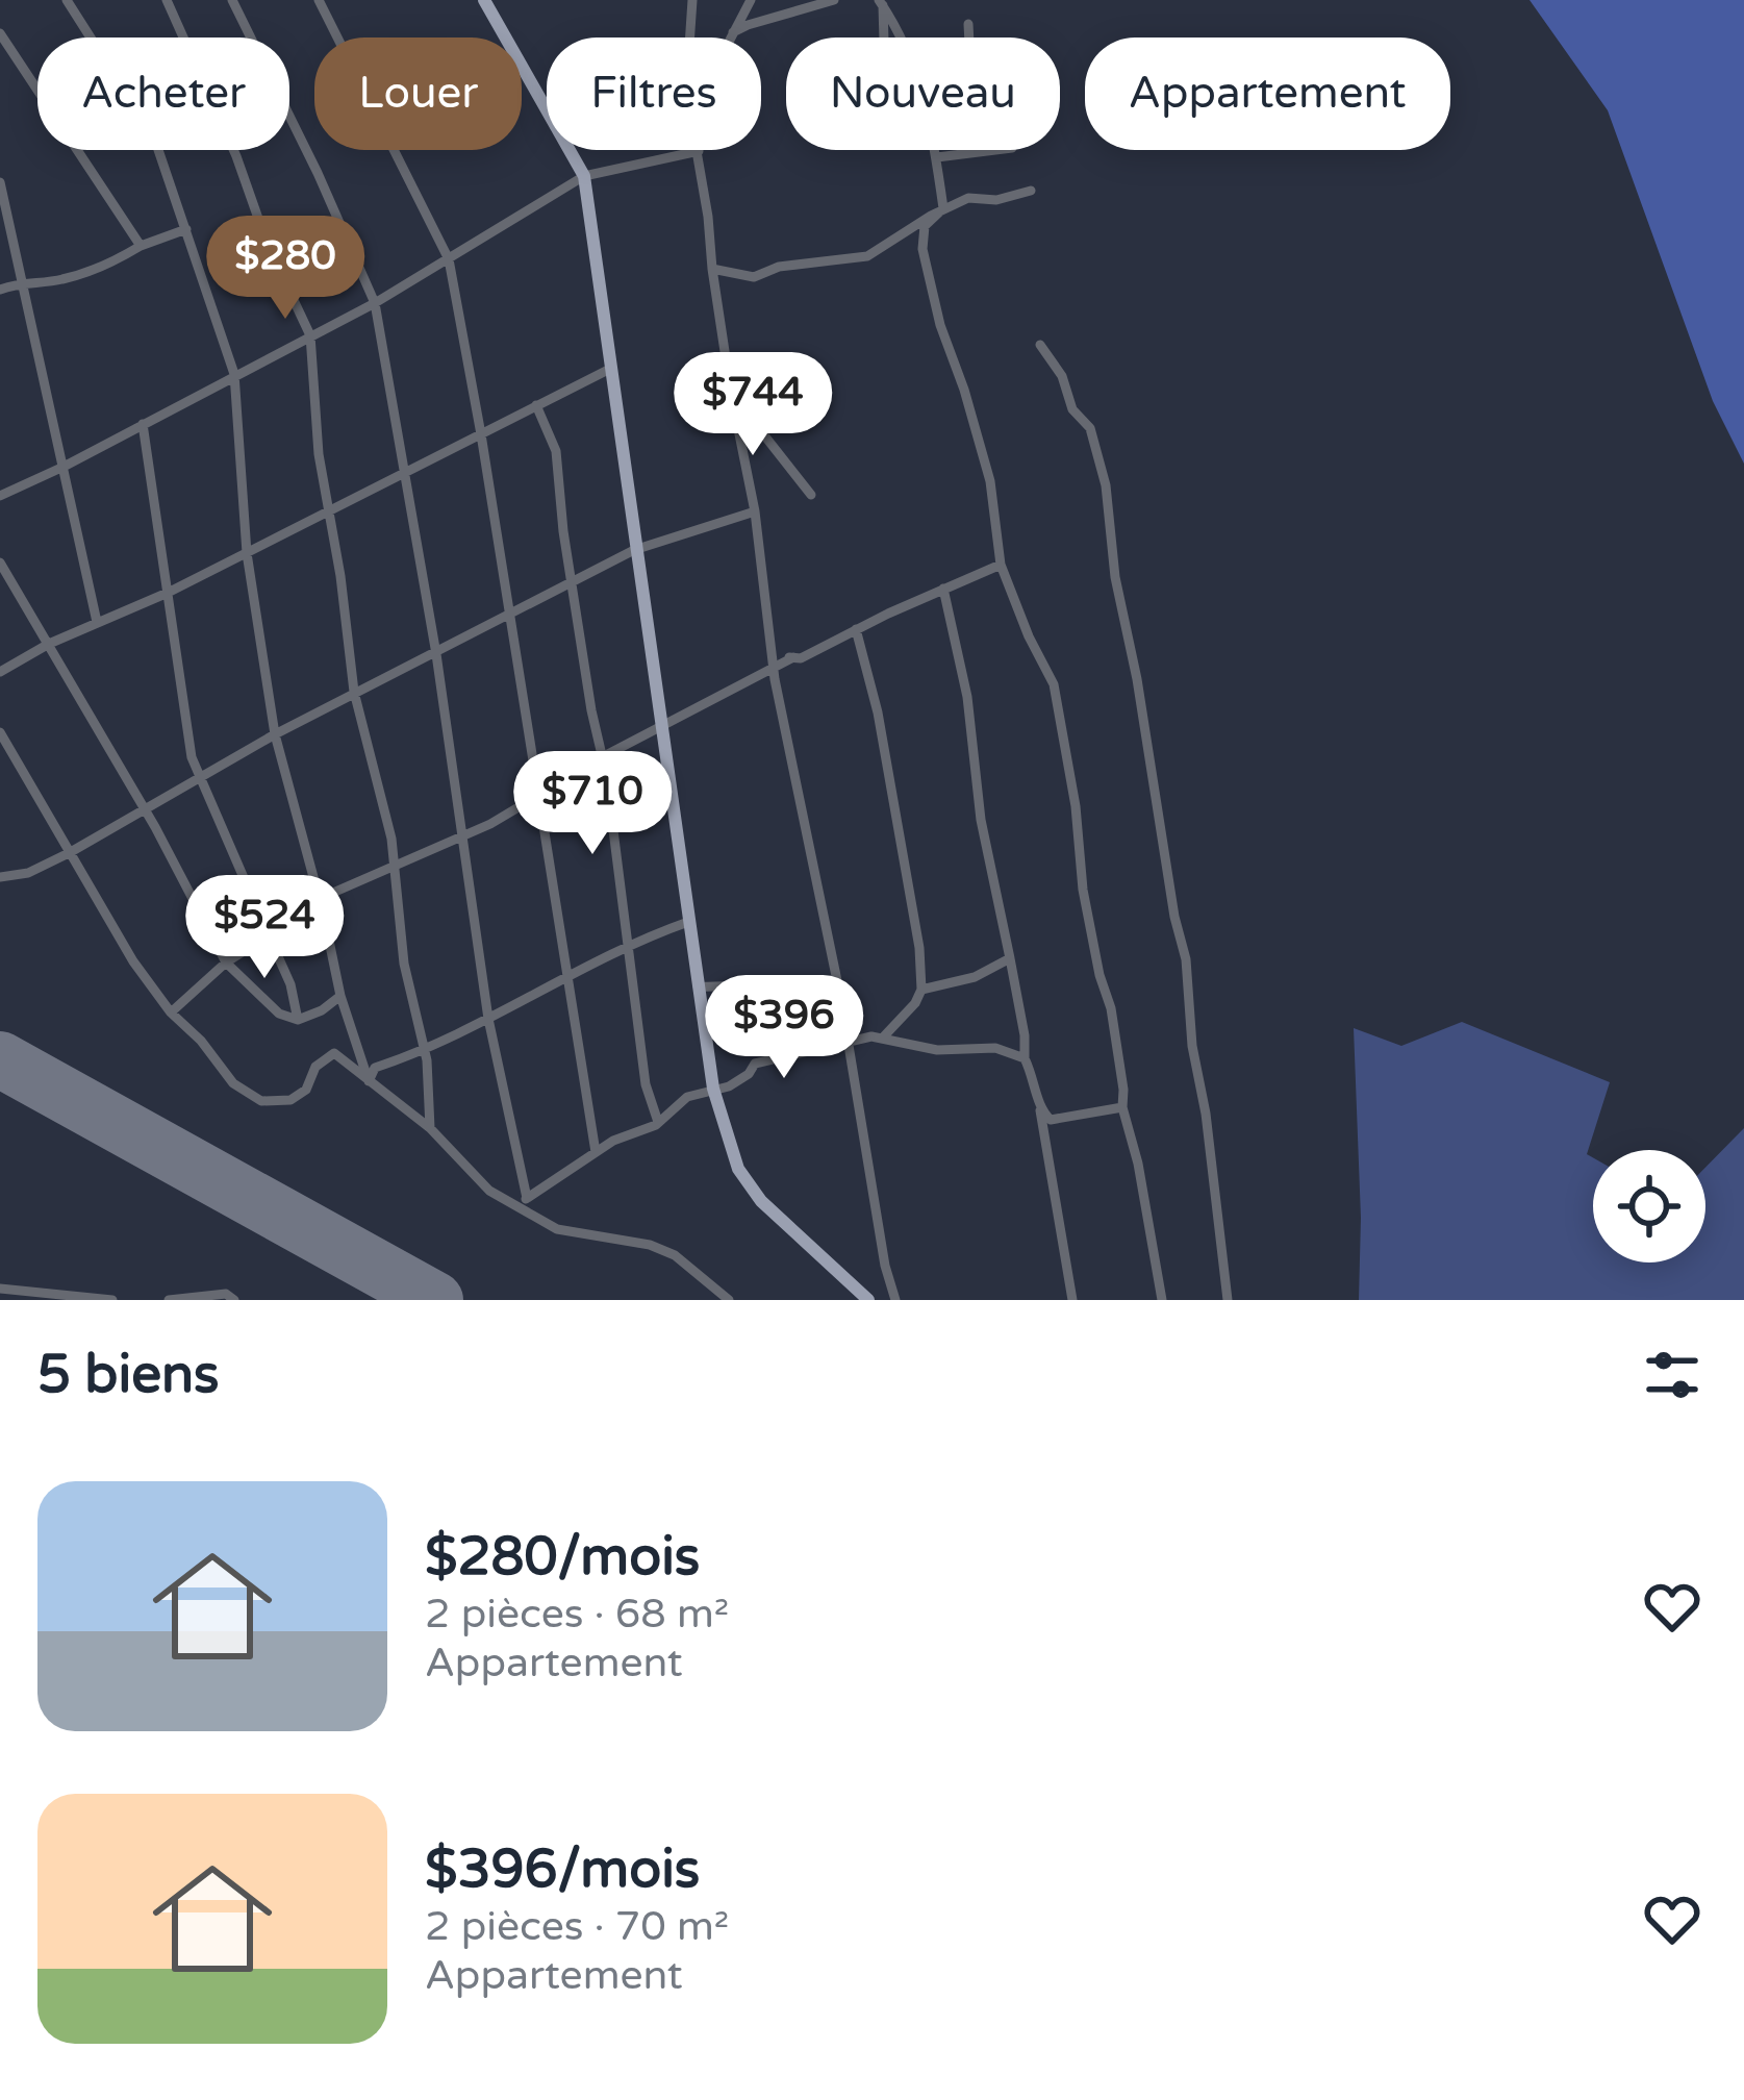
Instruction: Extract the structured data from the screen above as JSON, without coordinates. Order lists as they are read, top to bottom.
{
  "page": {
    "chip": [
      "Acheter",
      "Louer",
      "Filtres",
      "Nouveau",
      "Appartement"
    ],
    "price": [
      "$280",
      "$744",
      "$710",
      "$524",
      "$396"
    ],
    "heading": "5 biens",
    "list": [
      {
        "name": "$280/mois",
        "note": "2 pièces · 68 m² · Appartement"
      },
      {
        "name": "$396/mois",
        "note": "2 pièces · 70 m² · Appartement"
      }
    ]
  }
}
